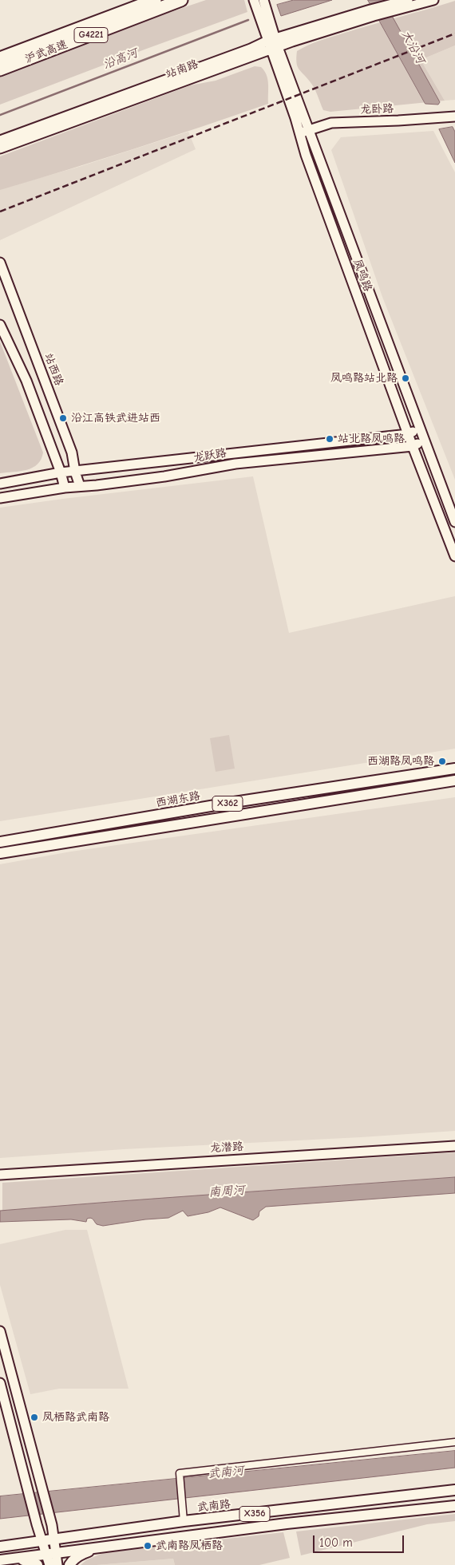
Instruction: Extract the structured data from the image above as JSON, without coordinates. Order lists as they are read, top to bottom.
{
  "streets": {
    "highway": ["G4221", "沪武高速"],
    "main road": [
      "西湖东路",
      "X362",
      "武南路",
      "X356"
    ],
    "street": [
      "站南路",
      "龙卧路",
      "凤鸣路",
      "站西路",
      "龙跃路",
      "龙潜路"
    ]
  },
  "crossings": [
    ["站南路", "凤鸣路"],
    ["龙卧路", "凤鸣路"],
    ["凤鸣路", "龙跃路"],
    ["站西路", "龙跃路"]
  ],
  "water": [
    "大沿河",
    "沿高河",
    "南周河",
    "武南河"
  ],
  "places": [
    "凤鸣路站北路",
    "沿江高铁武进站西",
    "站北路凤鸣路",
    "西湖路凤鸣路",
    "凤栖路武南路",
    "武南路凤栖路"
  ],
  "scale_bar": "100 m"
}
